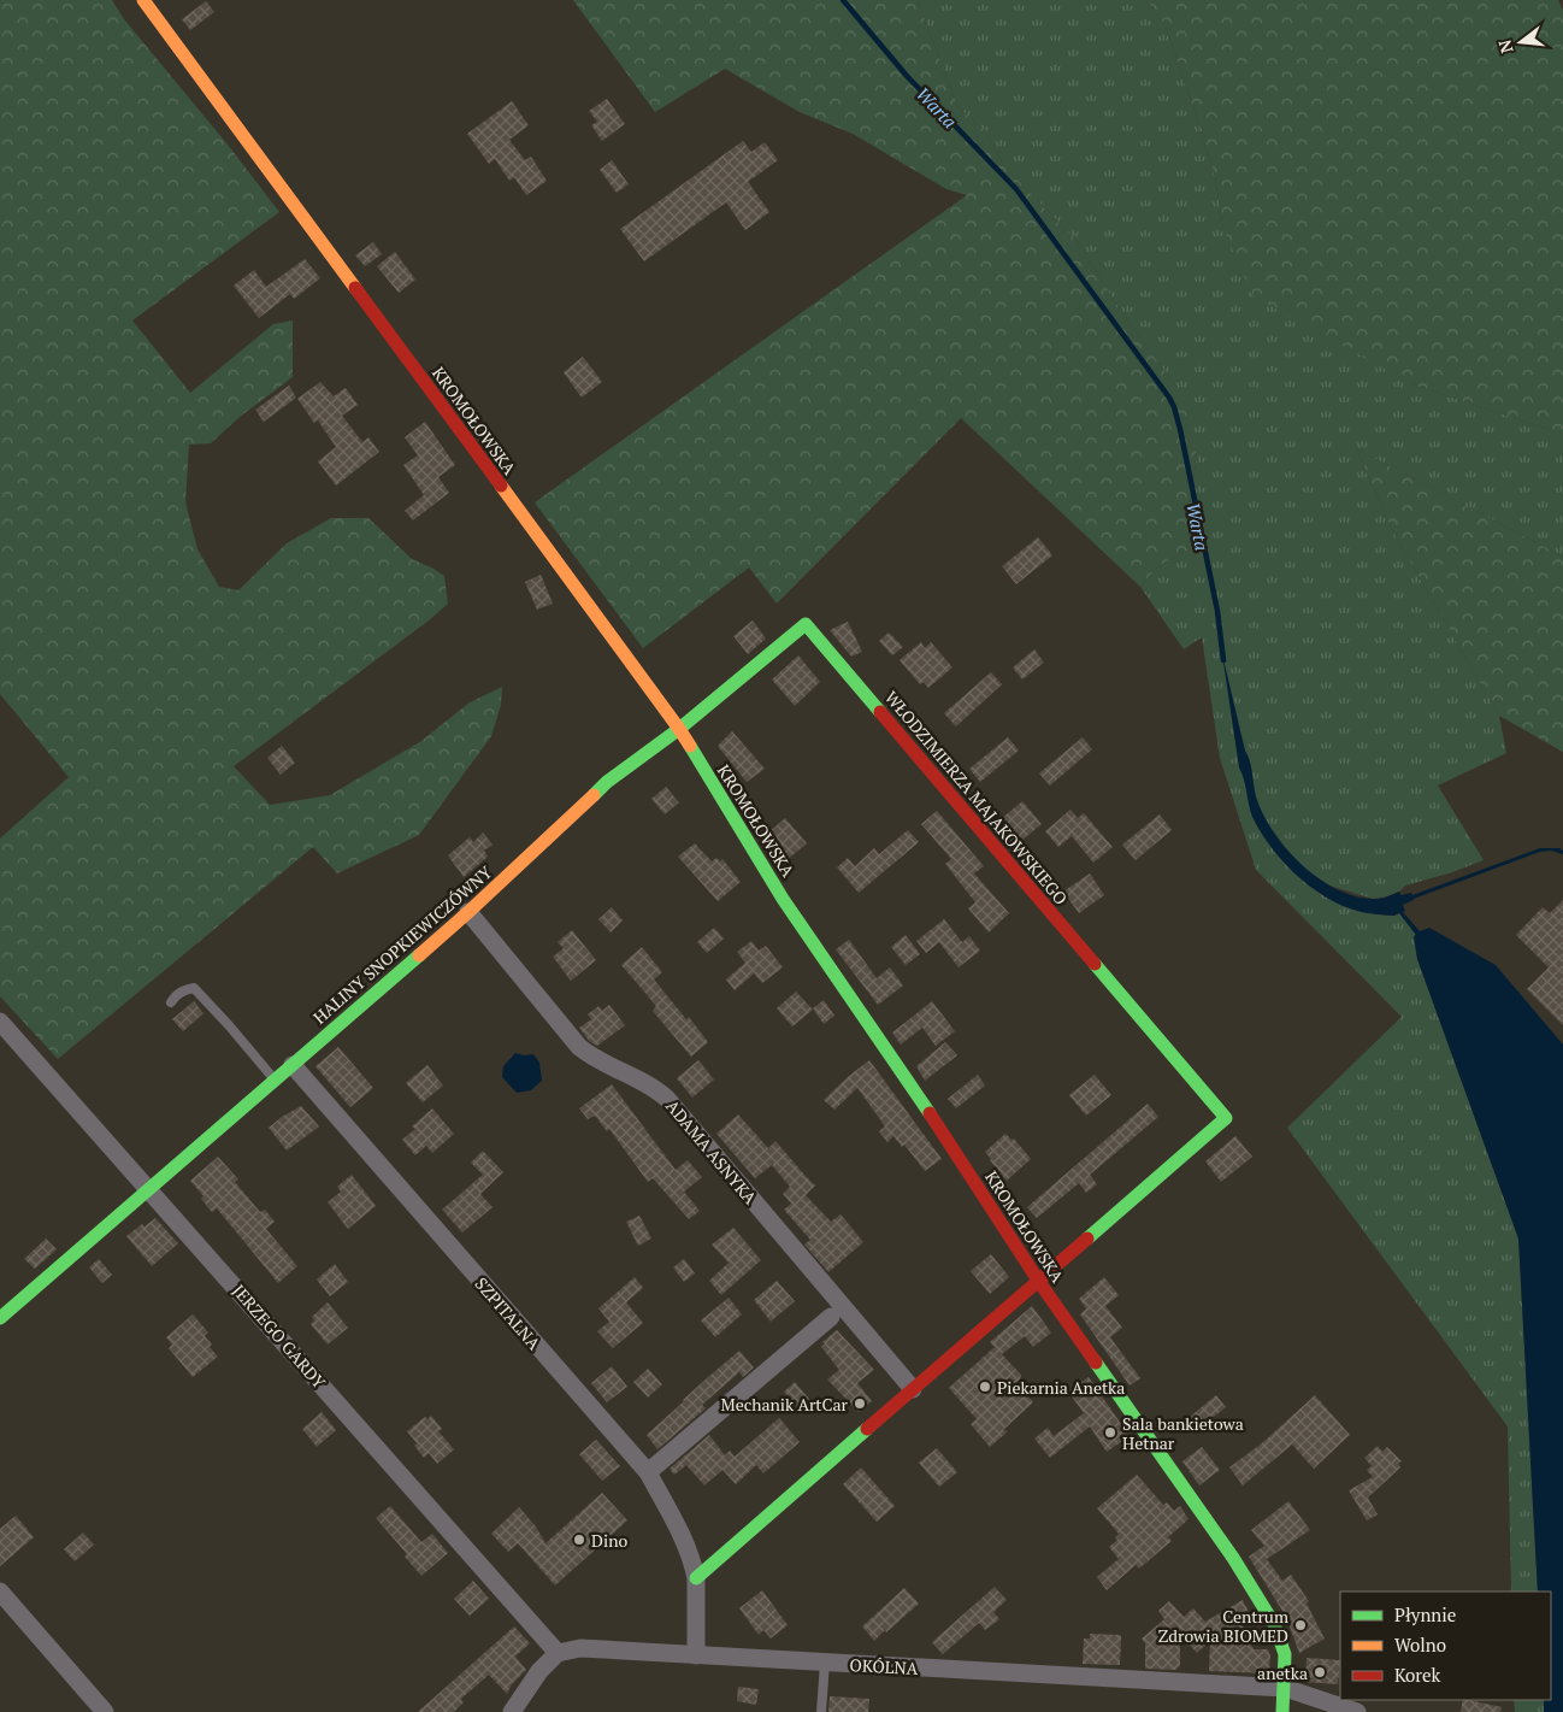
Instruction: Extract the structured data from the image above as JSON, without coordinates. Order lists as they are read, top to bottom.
{
  "streets": {
    "street": [
      "KROMOŁOWSKA",
      "WŁODZIMIERZA MAJAKOWSKIEGO",
      "HALINY SNOPKIEWICZÓWNY",
      "ADAMA ASNYKA",
      "SZPITALNA",
      "JERZEGO GARDY",
      "OKÓLNA"
    ]
  },
  "crossings": [
    ["KROMOŁOWSKA", "WŁODZIMIERZA MAJAKOWSKIEGO"],
    ["KROMOŁOWSKA", "HALINY SNOPKIEWICZÓWNY"],
    ["KROMOŁOWSKA", "OKÓLNA"],
    ["WŁODZIMIERZA MAJAKOWSKIEGO", "HALINY SNOPKIEWICZÓWNY"],
    ["HALINY SNOPKIEWICZÓWNY", "ADAMA ASNYKA"],
    ["HALINY SNOPKIEWICZÓWNY", "SZPITALNA"],
    ["HALINY SNOPKIEWICZÓWNY", "JERZEGO GARDY"],
    ["SZPITALNA", "OKÓLNA"],
    ["JERZEGO GARDY", "OKÓLNA"]
  ],
  "water": ["Warta"],
  "places": [
    "Piekarnia Anetka",
    "Mechanik ArtCar",
    "Sala bankietowa Hetnar",
    "Dino",
    "Centrum Zdrowia BIOMED",
    "anetka"
  ],
  "legend": ["Płynnie", "Wolno", "Korek"],
  "north": "left"
}
